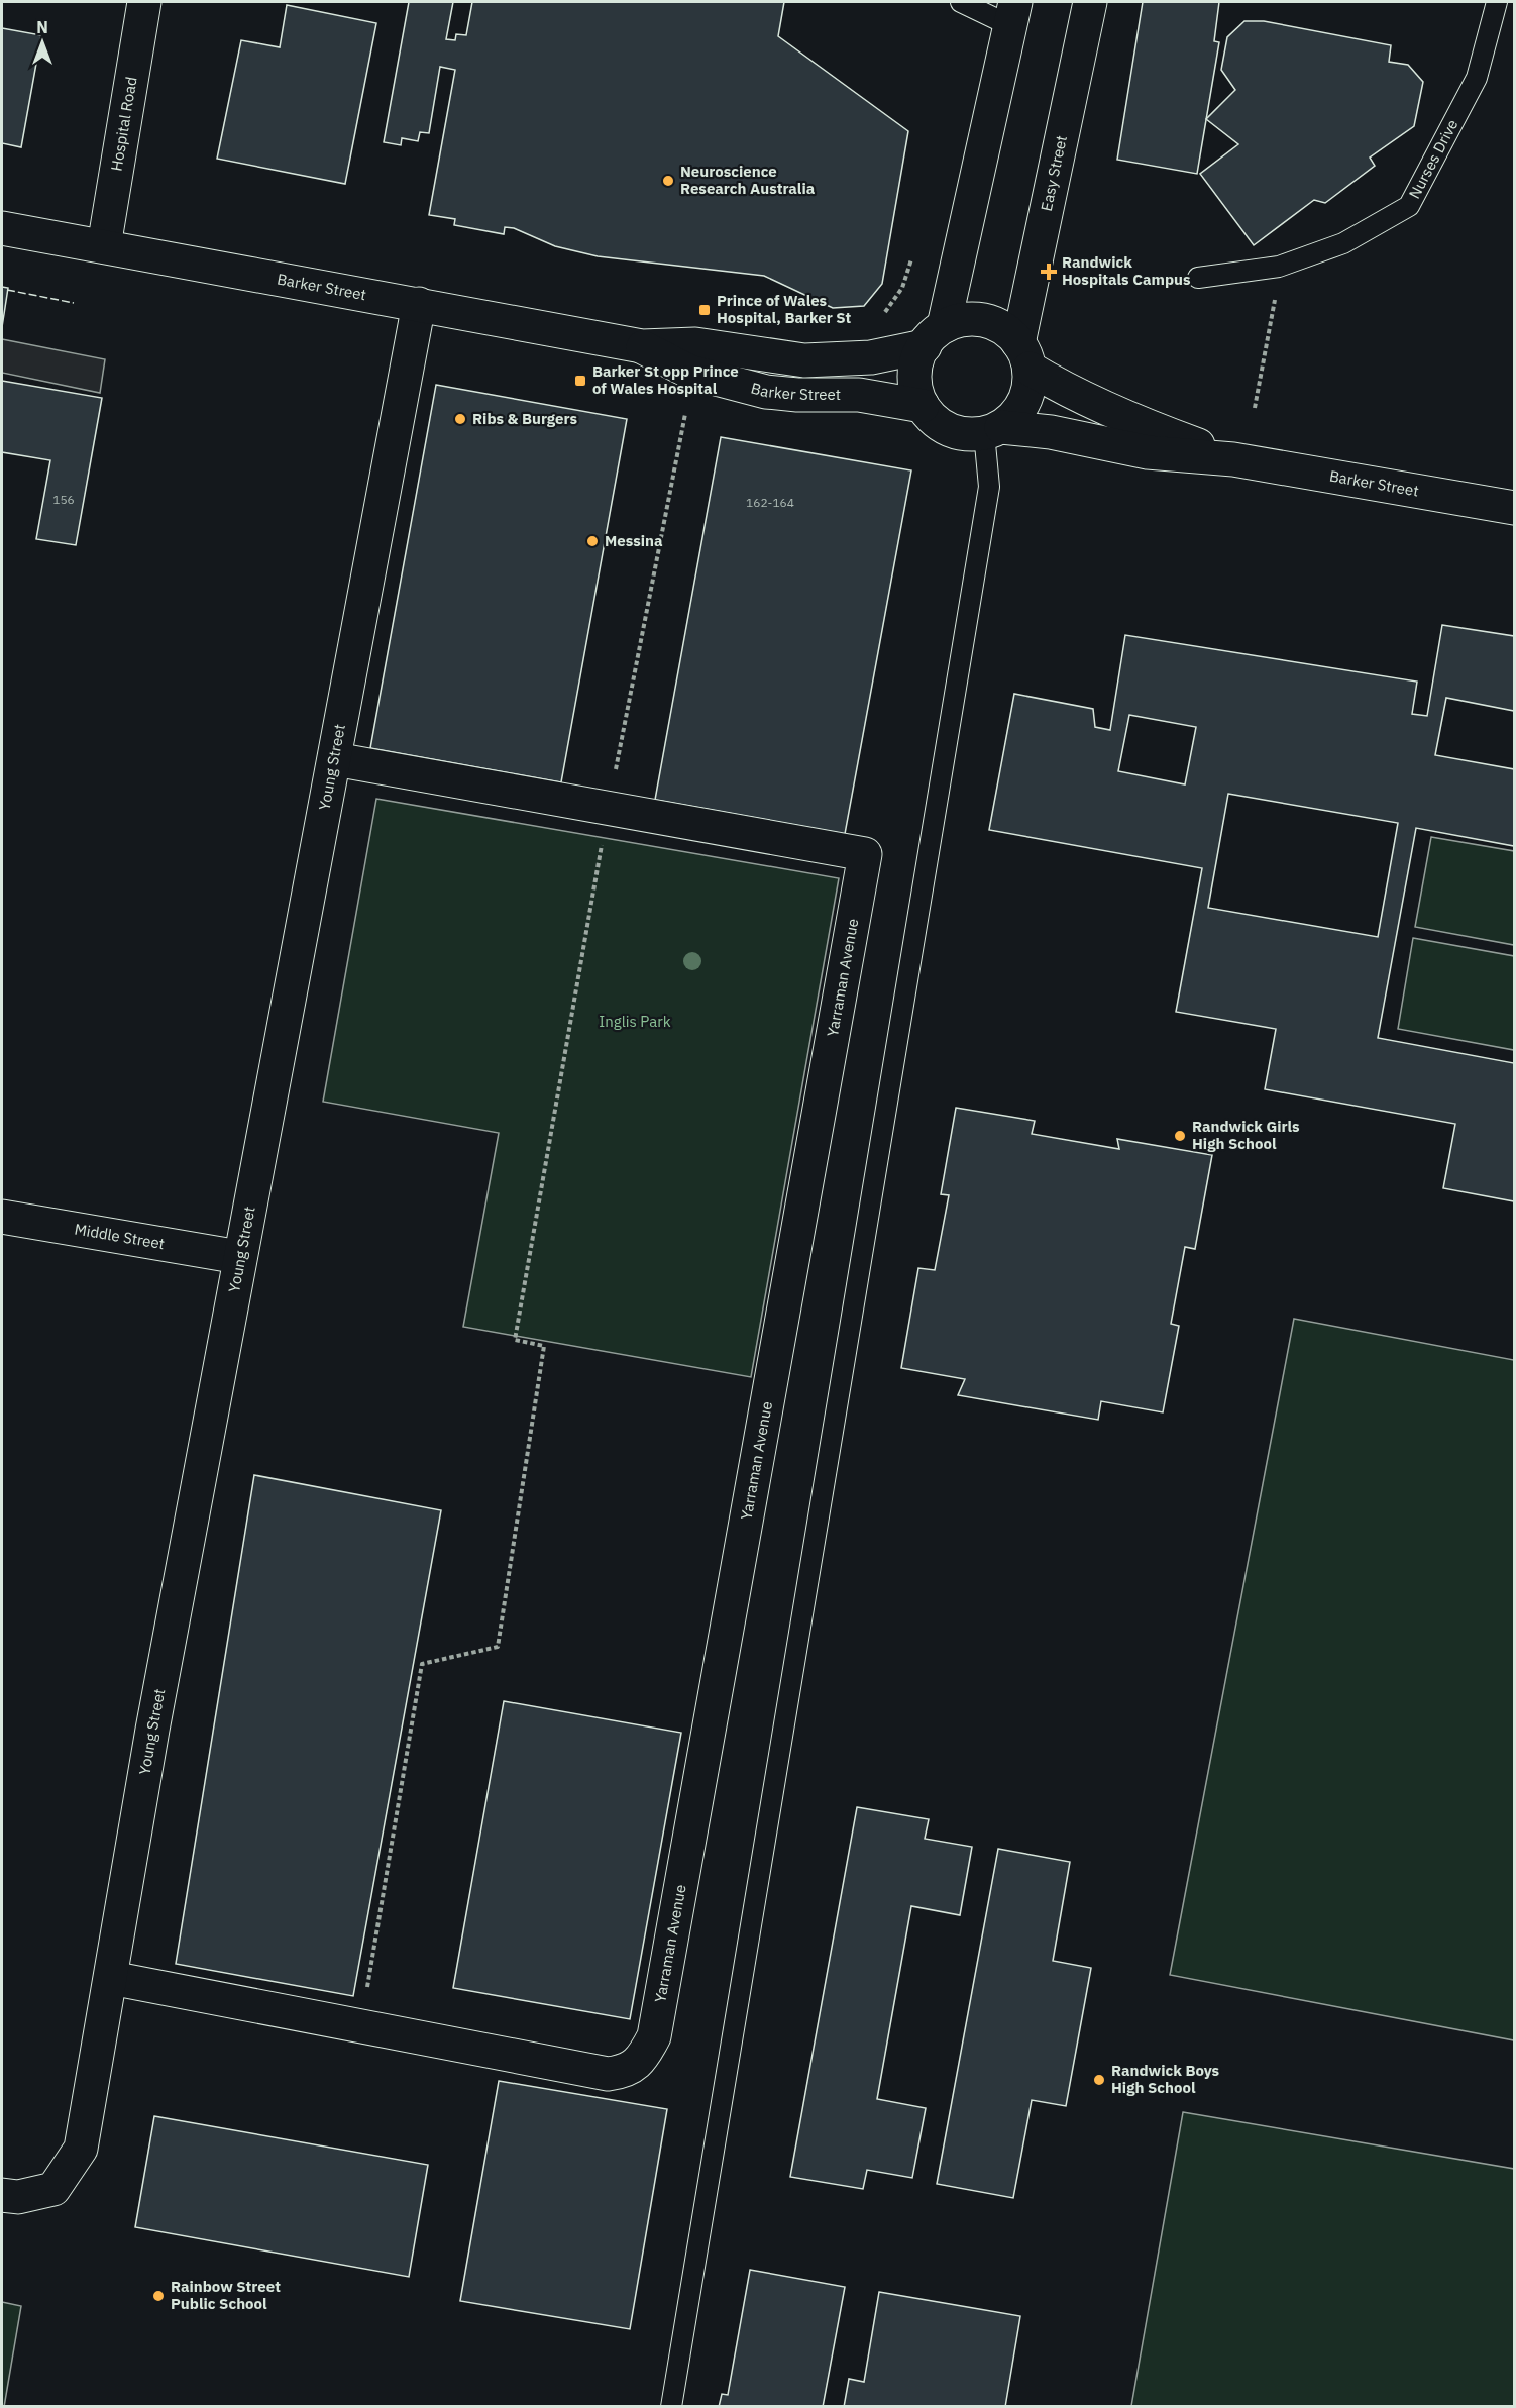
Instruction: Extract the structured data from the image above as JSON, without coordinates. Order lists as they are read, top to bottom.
{
  "streets": {
    "street": [
      "Hospital Road",
      "Easy Street",
      "Barker Street",
      "Young Street",
      "Yarraman Avenue",
      "Middle Street"
    ],
    "lane": ["Nurses Drive"]
  },
  "crossings": [
    ["Hospital Road", "Barker Street"],
    ["Easy Street", "Barker Street"],
    ["Barker Street", "Young Street"],
    ["Young Street", "Yarraman Avenue"],
    ["Young Street", "Middle Street"]
  ],
  "parks": ["Inglis Park"],
  "places": {
    "other": [
      "Neuroscience Research Australia",
      "Ribs & Burgers",
      "Messina",
      "Randwick Girls High School",
      "Randwick Boys High School",
      "Rainbow Street Public School"
    ],
    "health": ["Randwick Hospitals Campus"],
    "transit": ["Prince of Wales Hospital, Barker St", "Barker St opp Prince of Wales Hospital"]
  },
  "house_numbers": ["156", "162-164"],
  "north": "top"
}
